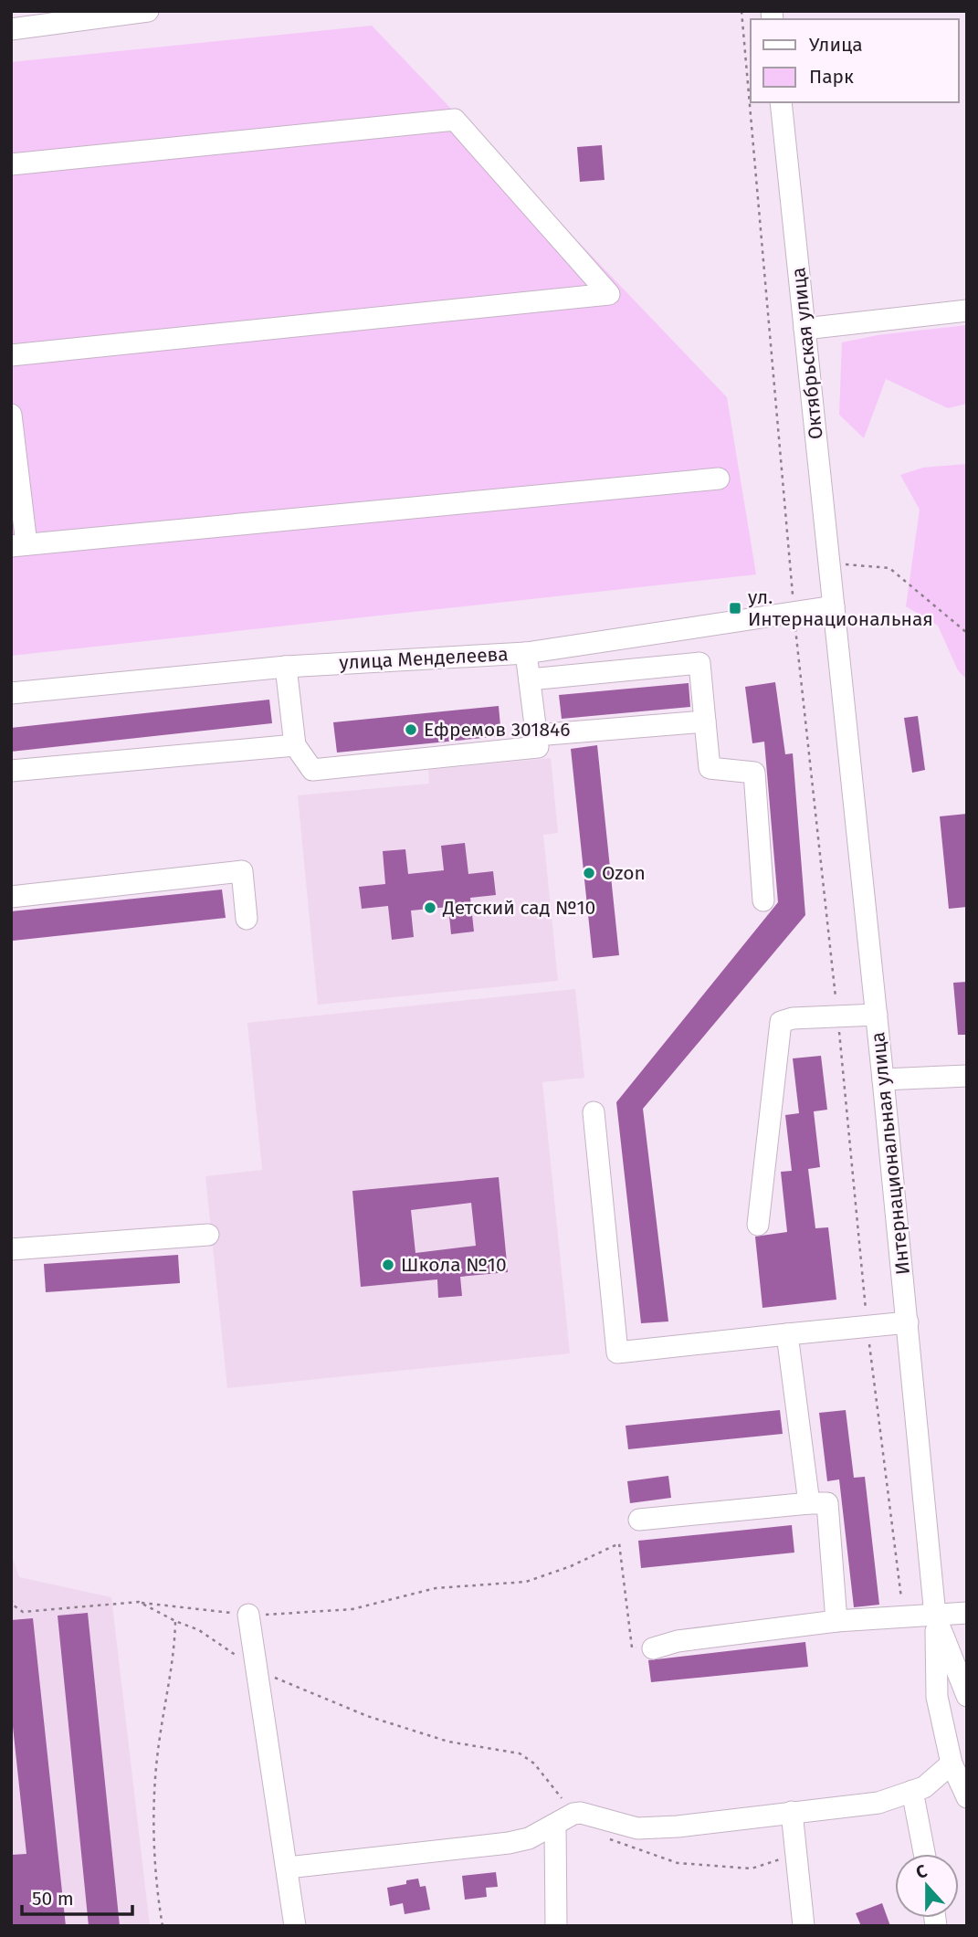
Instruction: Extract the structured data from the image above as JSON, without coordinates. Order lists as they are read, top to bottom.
{
  "streets": {
    "street": ["Октябрьская улица", "улица Менделеева", "Интернациональная улица"]
  },
  "crossings": [
    ["Октябрьская улица", "улица Менделеева"],
    ["Октябрьская улица", "Интернациональная улица"],
    ["улица Менделеева", "Интернациональная улица"]
  ],
  "places": {
    "transit": ["ул. Интернациональная"],
    "other": [
      "Ефремов 301846",
      "Ozon",
      "Детский сад №10",
      "Школа №10"
    ]
  },
  "legend": ["Улица", "Парк"],
  "scale_bar": "50 m",
  "north": "top"
}
